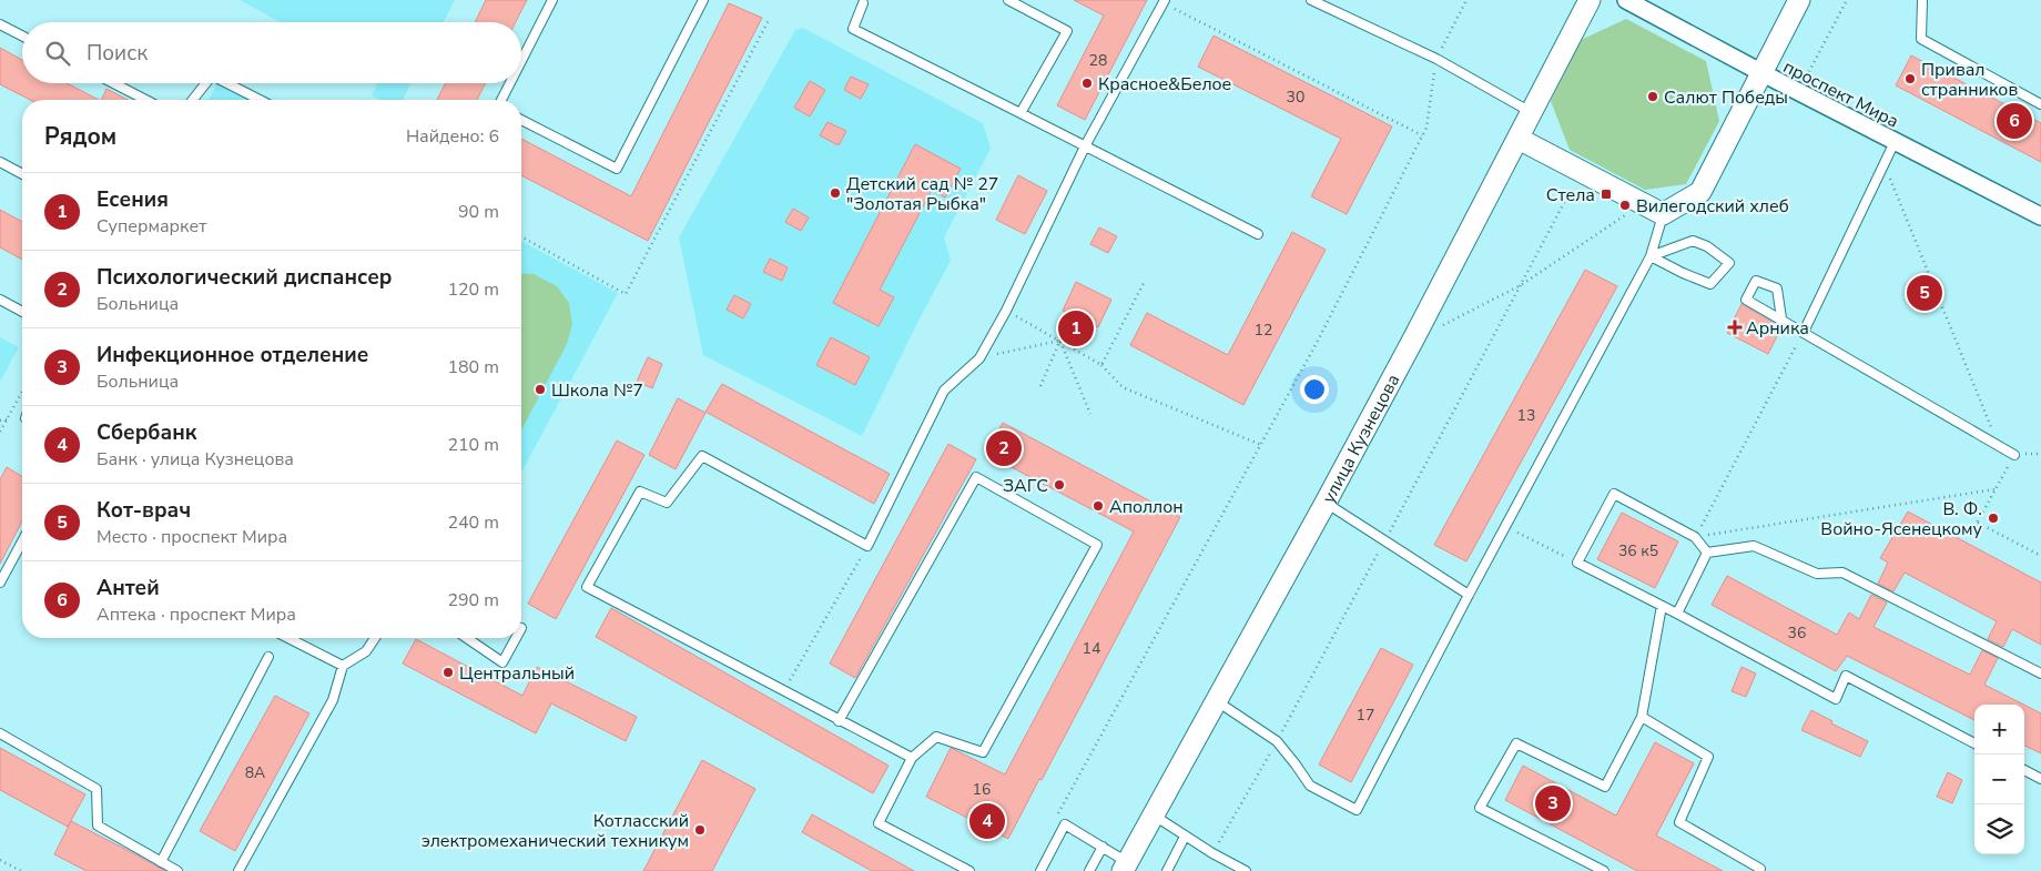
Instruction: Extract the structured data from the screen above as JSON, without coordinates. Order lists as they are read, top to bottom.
{
  "streets": {
    "street": ["проспект Мира", "улица Кузнецова"]
  },
  "places": {
    "other": [
      "Привал странников",
      "Красное&Белое",
      "Салют Победы",
      "Детский сад № 27 \"Золотая Рыбка\"",
      "Вилегодский хлеб",
      "Школа №7",
      "ЗАГС",
      "Аполлон",
      "В. Ф. Войно-Ясенецкому",
      "Центральный",
      "Котласский электромеханический техникум"
    ],
    "transit": ["Стела"],
    "health": ["Арника"]
  },
  "house_numbers": [
    "28",
    "30",
    "12",
    "13",
    "36 к5",
    "36",
    "14",
    "17",
    "8А",
    "16"
  ],
  "page": {
    "search": "Поиск",
    "heading": ["Рядом", "Найдено: 6"],
    "pins": [
      "6",
      "5",
      "1",
      "2",
      "3",
      "4"
    ],
    "list": [
      {
        "mark": "1",
        "name": "Есения",
        "note": "Супермаркет",
        "value": "90 m"
      },
      {
        "mark": "2",
        "name": "Психологический диспансер",
        "note": "Больница",
        "value": "120 m"
      },
      {
        "mark": "3",
        "name": "Инфекционное отделение",
        "note": "Больница",
        "value": "180 m"
      },
      {
        "mark": "4",
        "name": "Сбербанк",
        "note": "Банк · улица Кузнецова",
        "value": "210 m"
      },
      {
        "mark": "5",
        "name": "Кот-врач",
        "note": "Место · проспект Мира",
        "value": "240 m"
      },
      {
        "mark": "6",
        "name": "Антей",
        "note": "Аптека · проспект Мира",
        "value": "290 m"
      }
    ],
    "map_buttons": ["+", "−"]
  }
}
